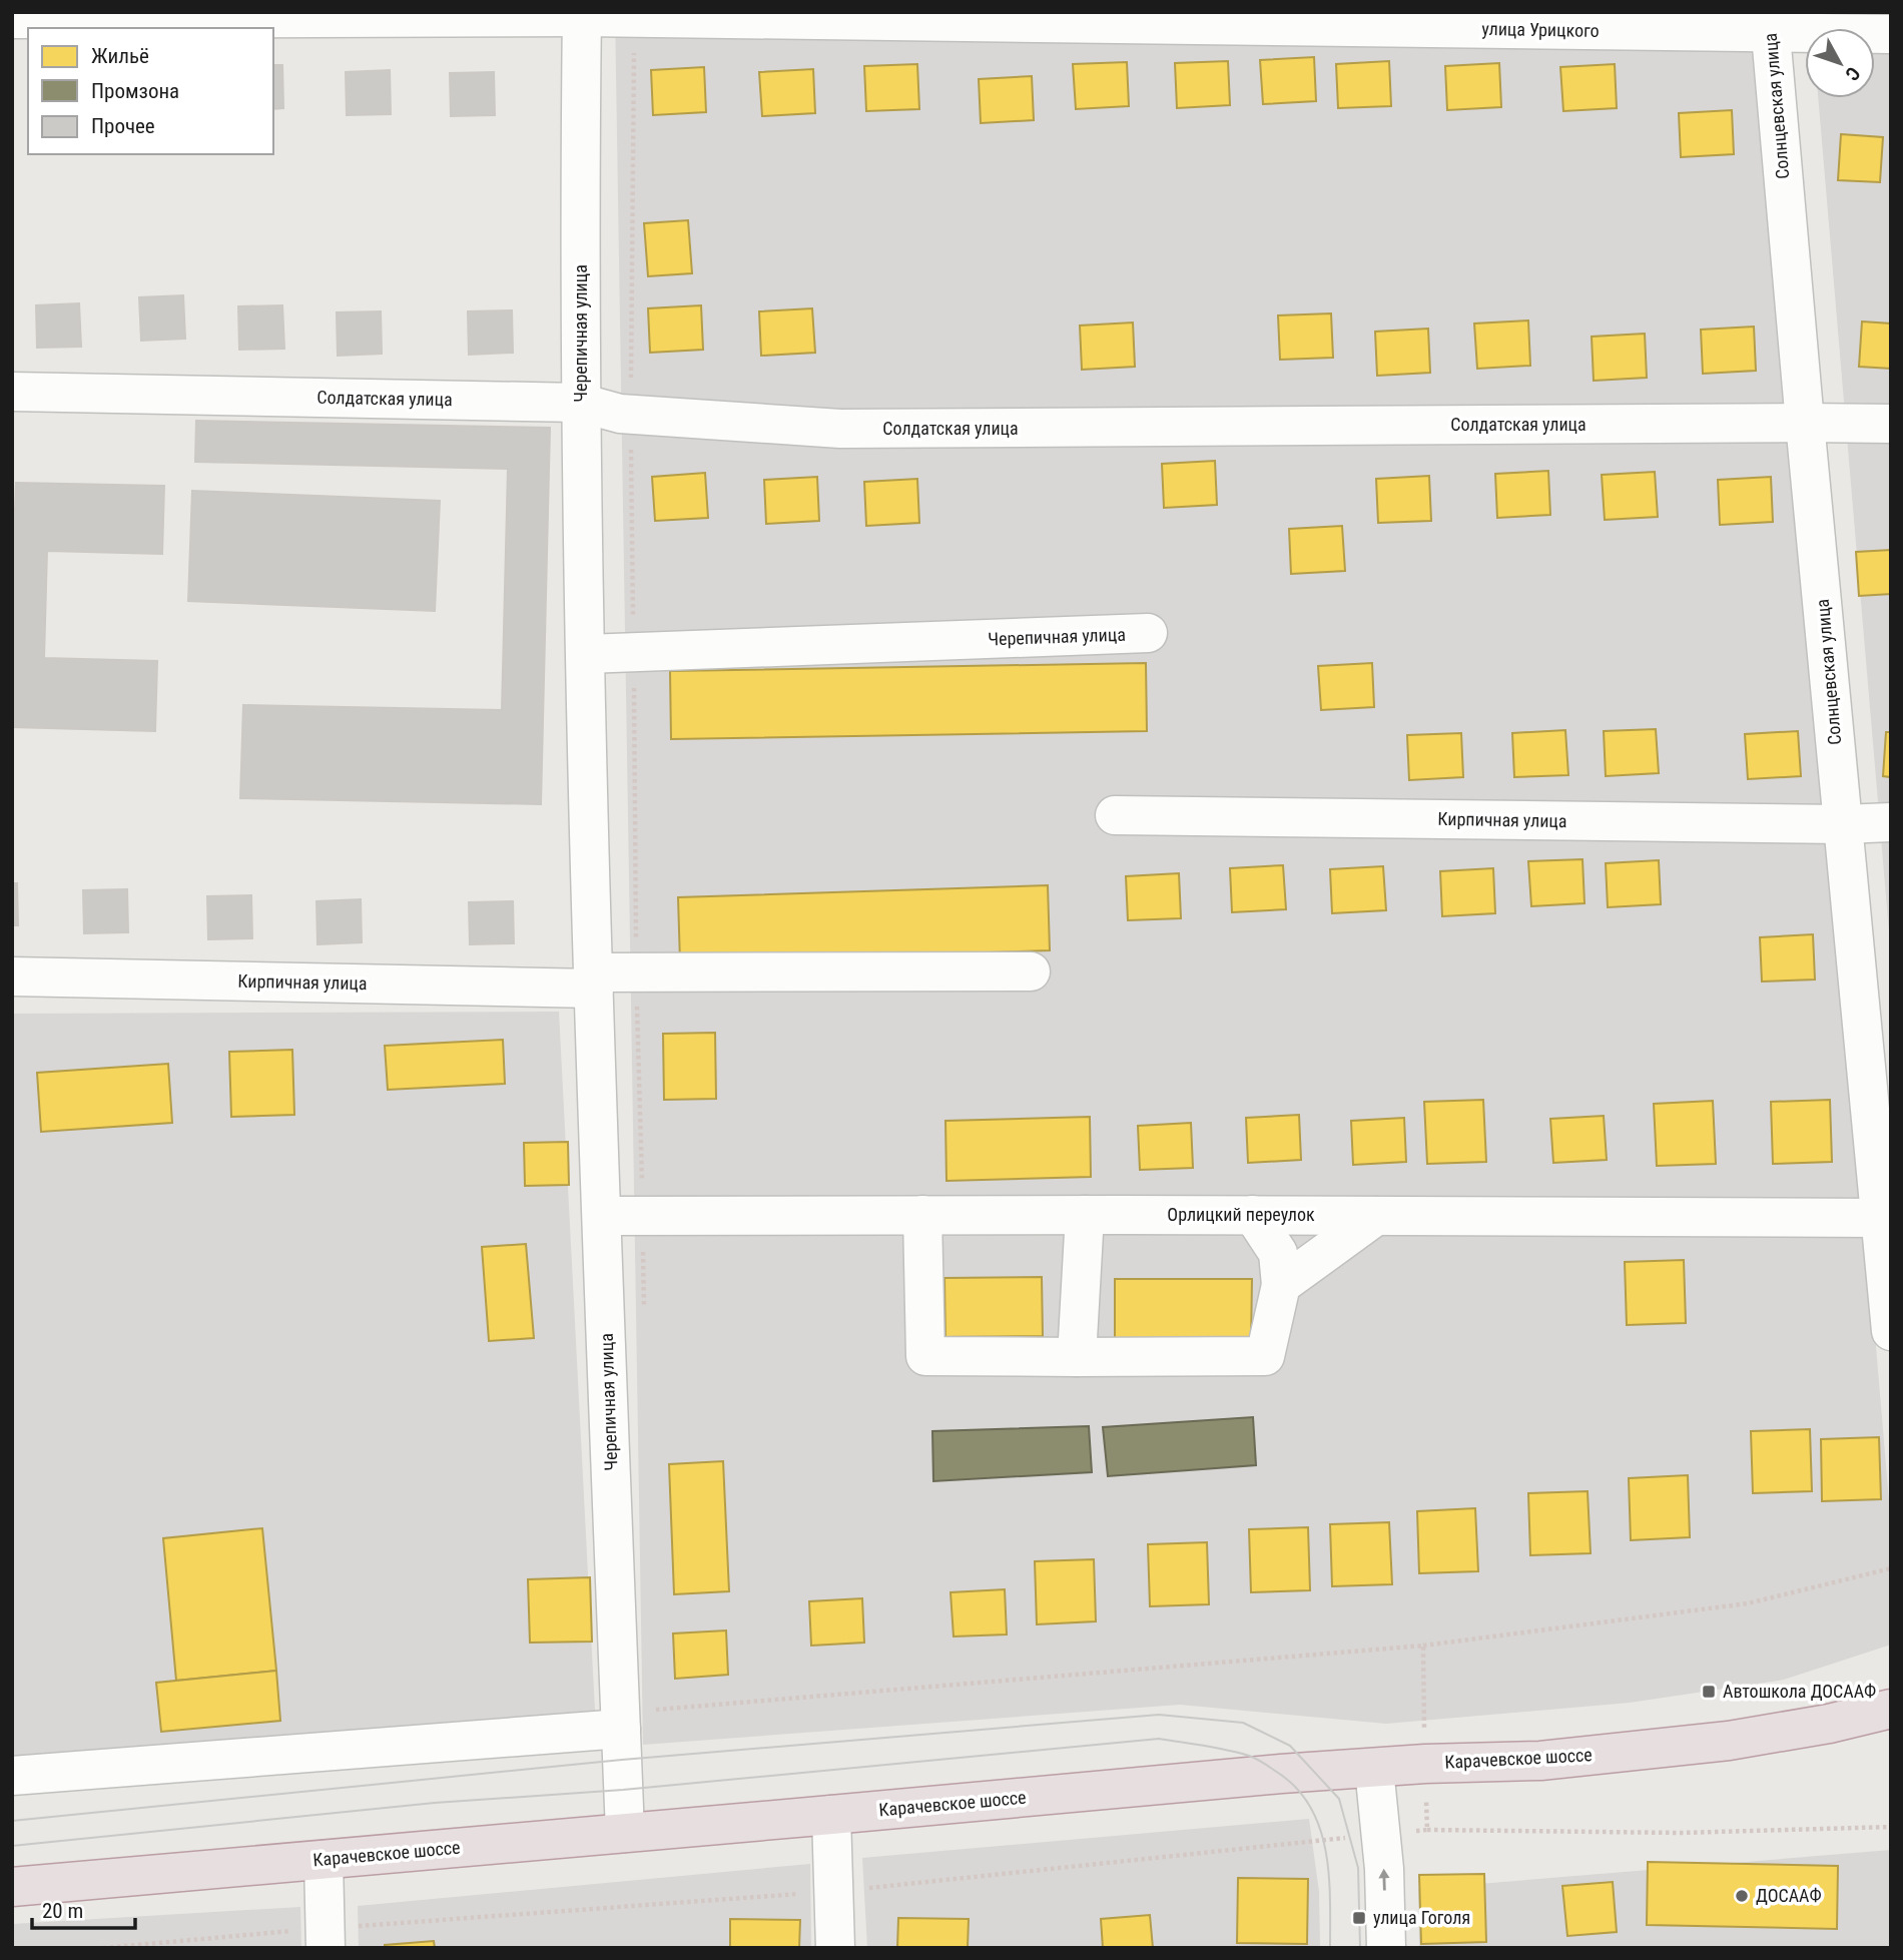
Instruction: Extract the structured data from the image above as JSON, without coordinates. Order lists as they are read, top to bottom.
{
  "streets": {
    "highway": ["Карачевское шоссе"],
    "street": [
      "улица Урицкого",
      "Солнцевская улица",
      "Черепичная улица",
      "Солдатская улица",
      "Кирпичная улица",
      "Орлицкий переулок"
    ]
  },
  "crossings": [
    ["улица Урицкого", "Солнцевская улица"],
    ["улица Урицкого", "Черепичная улица"],
    ["Солнцевская улица", "Солдатская улица"],
    ["Солнцевская улица", "Кирпичная улица"],
    ["Солнцевская улица", "Орлицкий переулок"],
    ["Черепичная улица", "Солдатская улица"],
    ["Черепичная улица", "Кирпичная улица"],
    ["Черепичная улица", "Орлицкий переулок"],
    ["Черепичная улица", "Карачевское шоссе"]
  ],
  "places": {
    "transit": ["Автошкола ДОСААФ", "улица Гоголя"],
    "other": ["ДОСААФ"]
  },
  "legend": ["Жильё", "Промзона", "Прочее"],
  "scale_bar": "20 m",
  "north": "bottom right"
}
